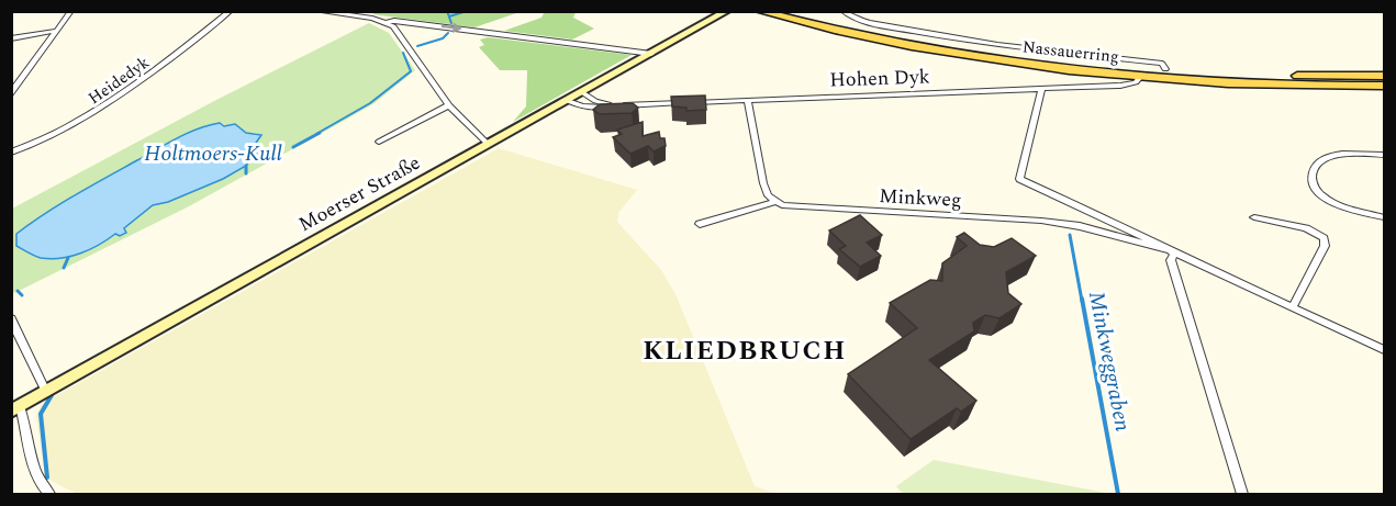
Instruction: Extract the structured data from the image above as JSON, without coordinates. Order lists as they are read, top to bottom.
{
  "streets": {
    "main road": ["Nassauerring", "Moerser Straße"],
    "street": ["Hohen Dyk", "Heidedyk", "Minkweg"]
  },
  "crossings": [
    ["Nassauerring", "Hohen Dyk"],
    ["Hohen Dyk", "Moerser Straße"],
    ["Hohen Dyk", "Minkweg"]
  ],
  "districts": ["KLIEDBRUCH"],
  "water": ["Holtmoers-Kull", "Minkweggraben"]
}
